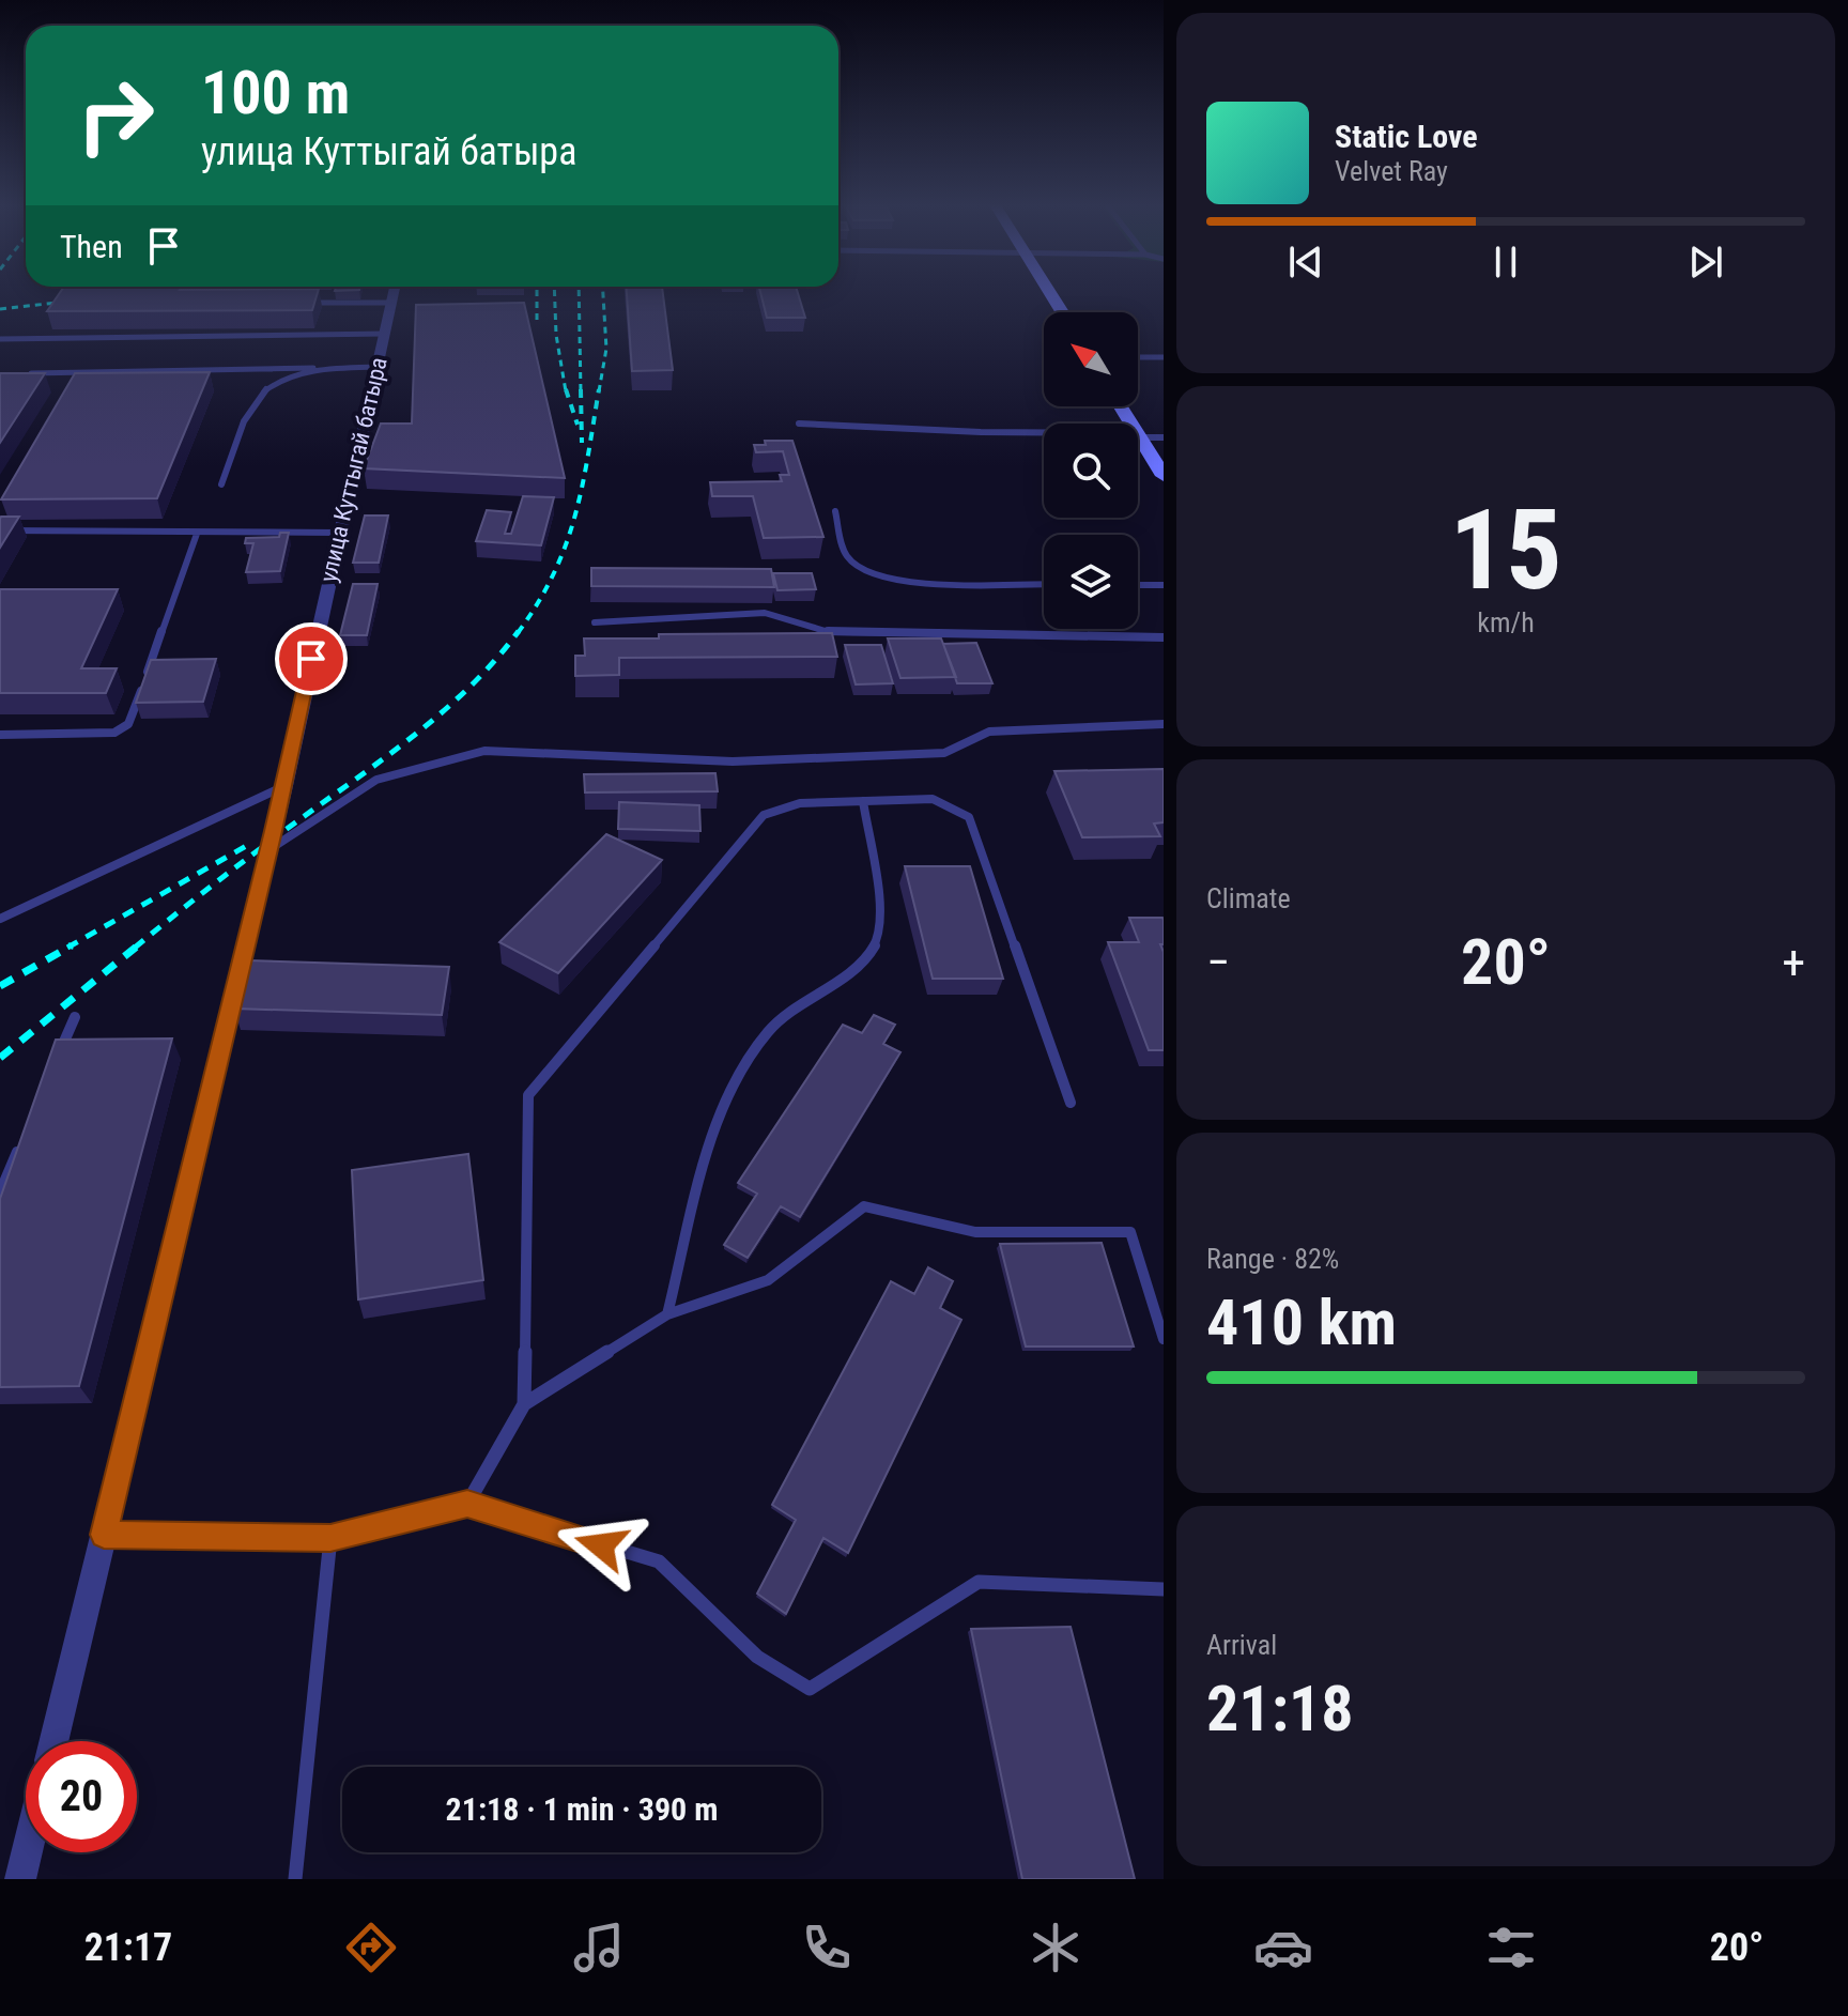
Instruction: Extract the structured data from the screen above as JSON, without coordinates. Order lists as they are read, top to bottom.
{
  "streets": {
    "street": ["улица Куттыгай батыра"]
  },
  "north": "top left",
  "page": {
    "turn": ["100 m", "улица Куттыгай батыра"],
    "song": ["Static Love", "Velvet Ray"],
    "then": "Then",
    "tile": [
      ["15", "km/h"],
      "Climate",
      ["Range · 82%", "410 km"],
      ["Arrival", "21:18"]
    ],
    "heat": ["−", "20°", "+"],
    "limit": "20",
    "trip": "21:18 · 1 min · 390 m",
    "tabs": ["21:17", "20°"]
  }
}
